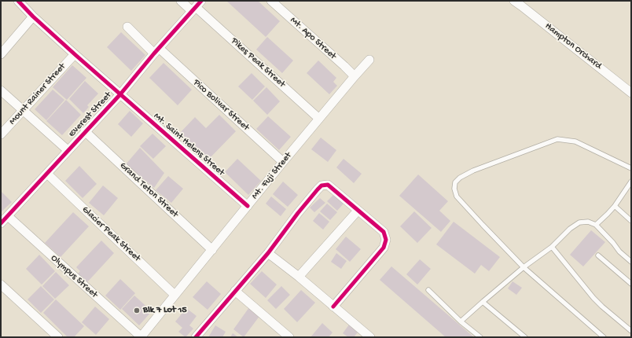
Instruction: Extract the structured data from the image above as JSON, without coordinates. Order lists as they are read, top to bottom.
{
  "streets": {
    "street": [
      "Mt. Apo Street",
      "Hampton Orchard",
      "Pikes Peak Street",
      "Mount Rainer Street",
      "Pico Bolivar Street",
      "Everest Street",
      "Mt. Saint Helens Street",
      "Mt. Fuji Street",
      "Grand Teton Street",
      "Glacier Peak Street",
      "Olympus Street"
    ]
  },
  "crossings": [
    ["Mt. Apo Street", "Mt. Fuji Street"],
    ["Pikes Peak Street", "Everest Street"],
    ["Pikes Peak Street", "Mt. Fuji Street"],
    ["Mount Rainer Street", "Mt. Saint Helens Street"],
    ["Pico Bolivar Street", "Everest Street"],
    ["Pico Bolivar Street", "Mt. Fuji Street"],
    ["Everest Street", "Mt. Saint Helens Street"],
    ["Everest Street", "Grand Teton Street"],
    ["Everest Street", "Glacier Peak Street"],
    ["Everest Street", "Olympus Street"],
    ["Mt. Saint Helens Street", "Mt. Fuji Street"],
    ["Mt. Fuji Street", "Grand Teton Street"],
    ["Mt. Fuji Street", "Glacier Peak Street"],
    ["Mt. Fuji Street", "Olympus Street"]
  ],
  "places": ["Blk 7 Lot 15"]
}
